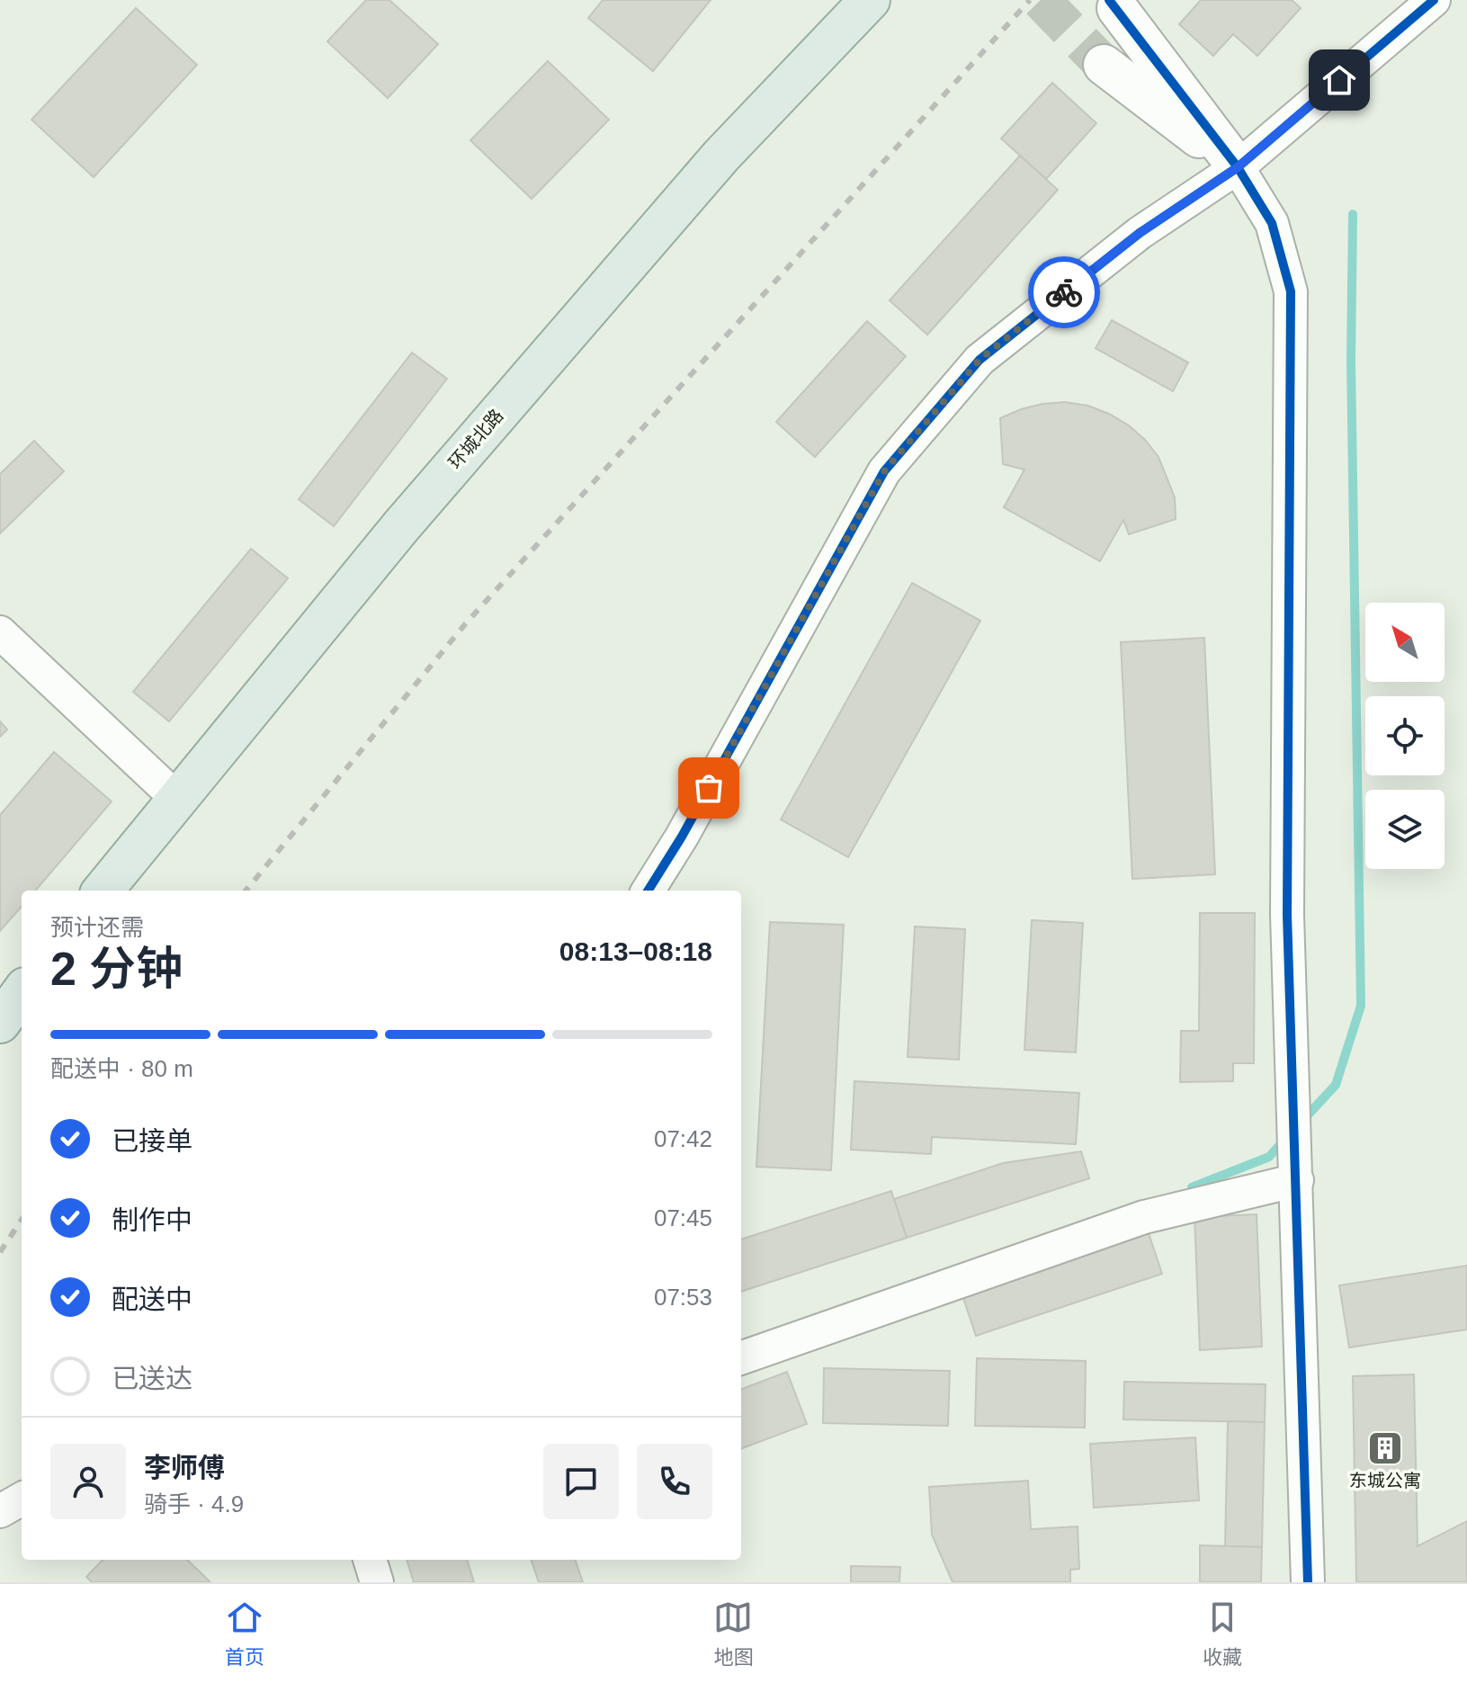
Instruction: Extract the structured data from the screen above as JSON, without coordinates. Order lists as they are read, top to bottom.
{
  "streets": {
    "main road": ["环城北路"]
  },
  "places": {
    "building": ["东城公寓"]
  },
  "north": "top left",
  "page": {
    "heading": ["2 分钟", "预计还需", "08:13–08:18"],
    "panel": ["李师傅", "骑手 · 4.9"],
    "bar": "配送中 · 80 m",
    "list": [
      ["已接单", "07:42"],
      ["制作中", "07:45"],
      ["配送中", "07:53"],
      "已送达"
    ],
    "tabs": ["首页", "地图", "收藏"]
  }
}
